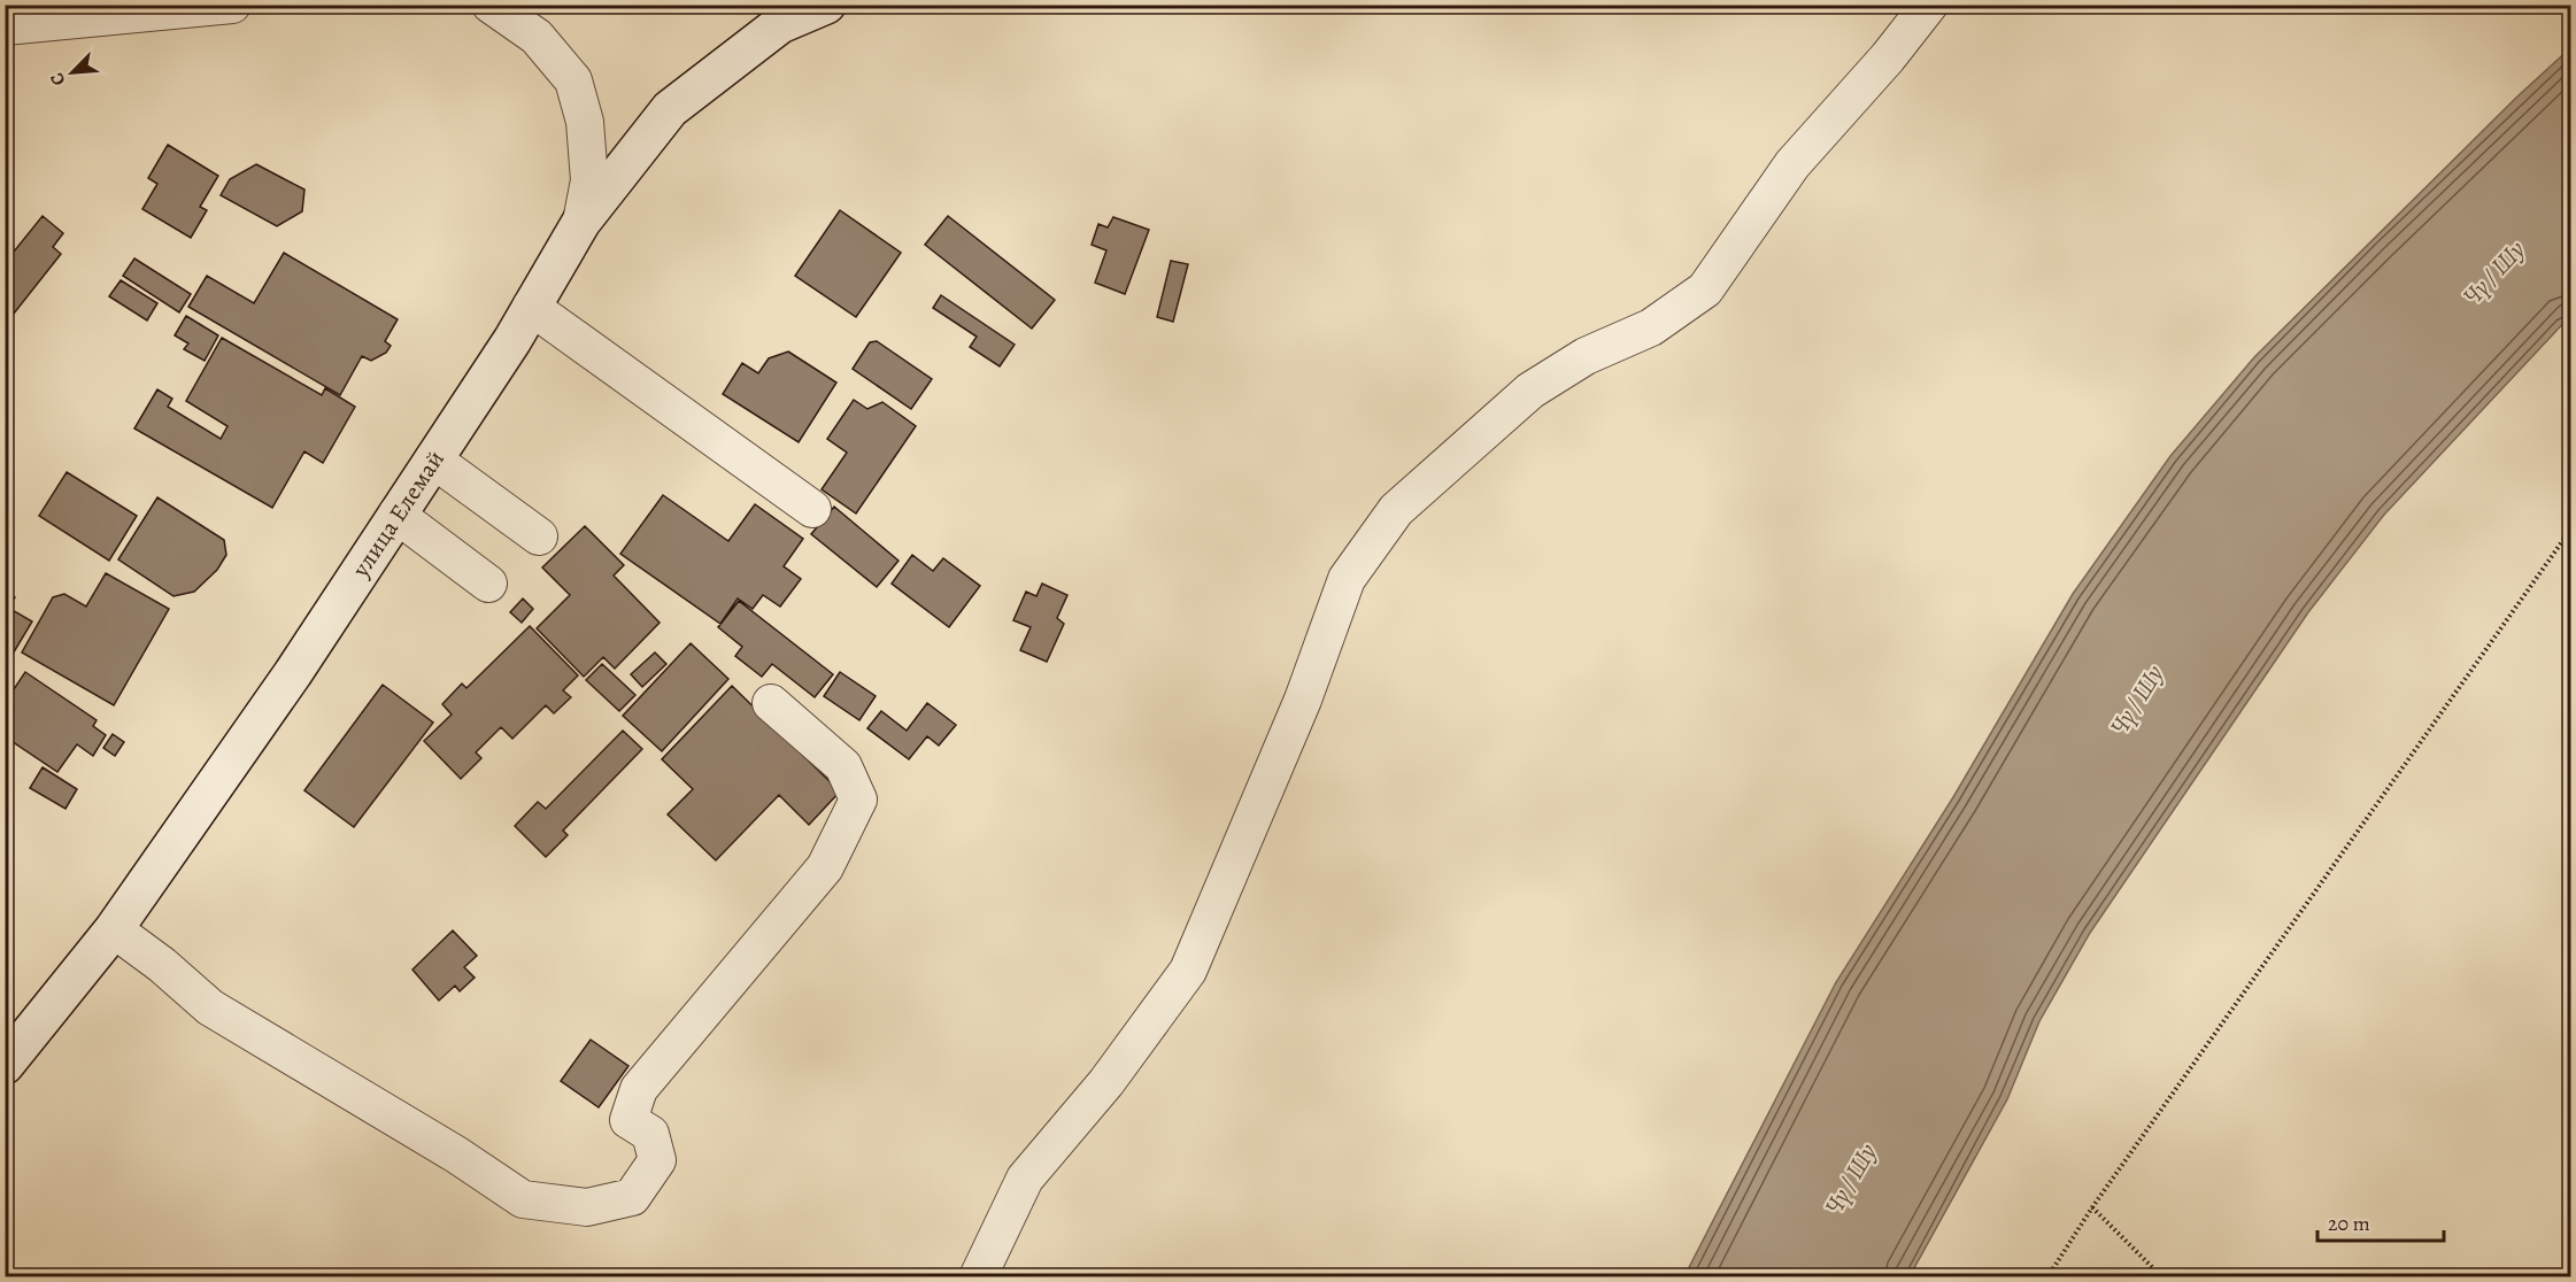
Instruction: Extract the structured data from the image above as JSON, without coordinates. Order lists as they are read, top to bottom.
{
  "streets": {
    "street": ["улица Елемай"]
  },
  "water": ["Чү / Шу"],
  "scale_bar": "20 m",
  "north": "bottom left"
}
